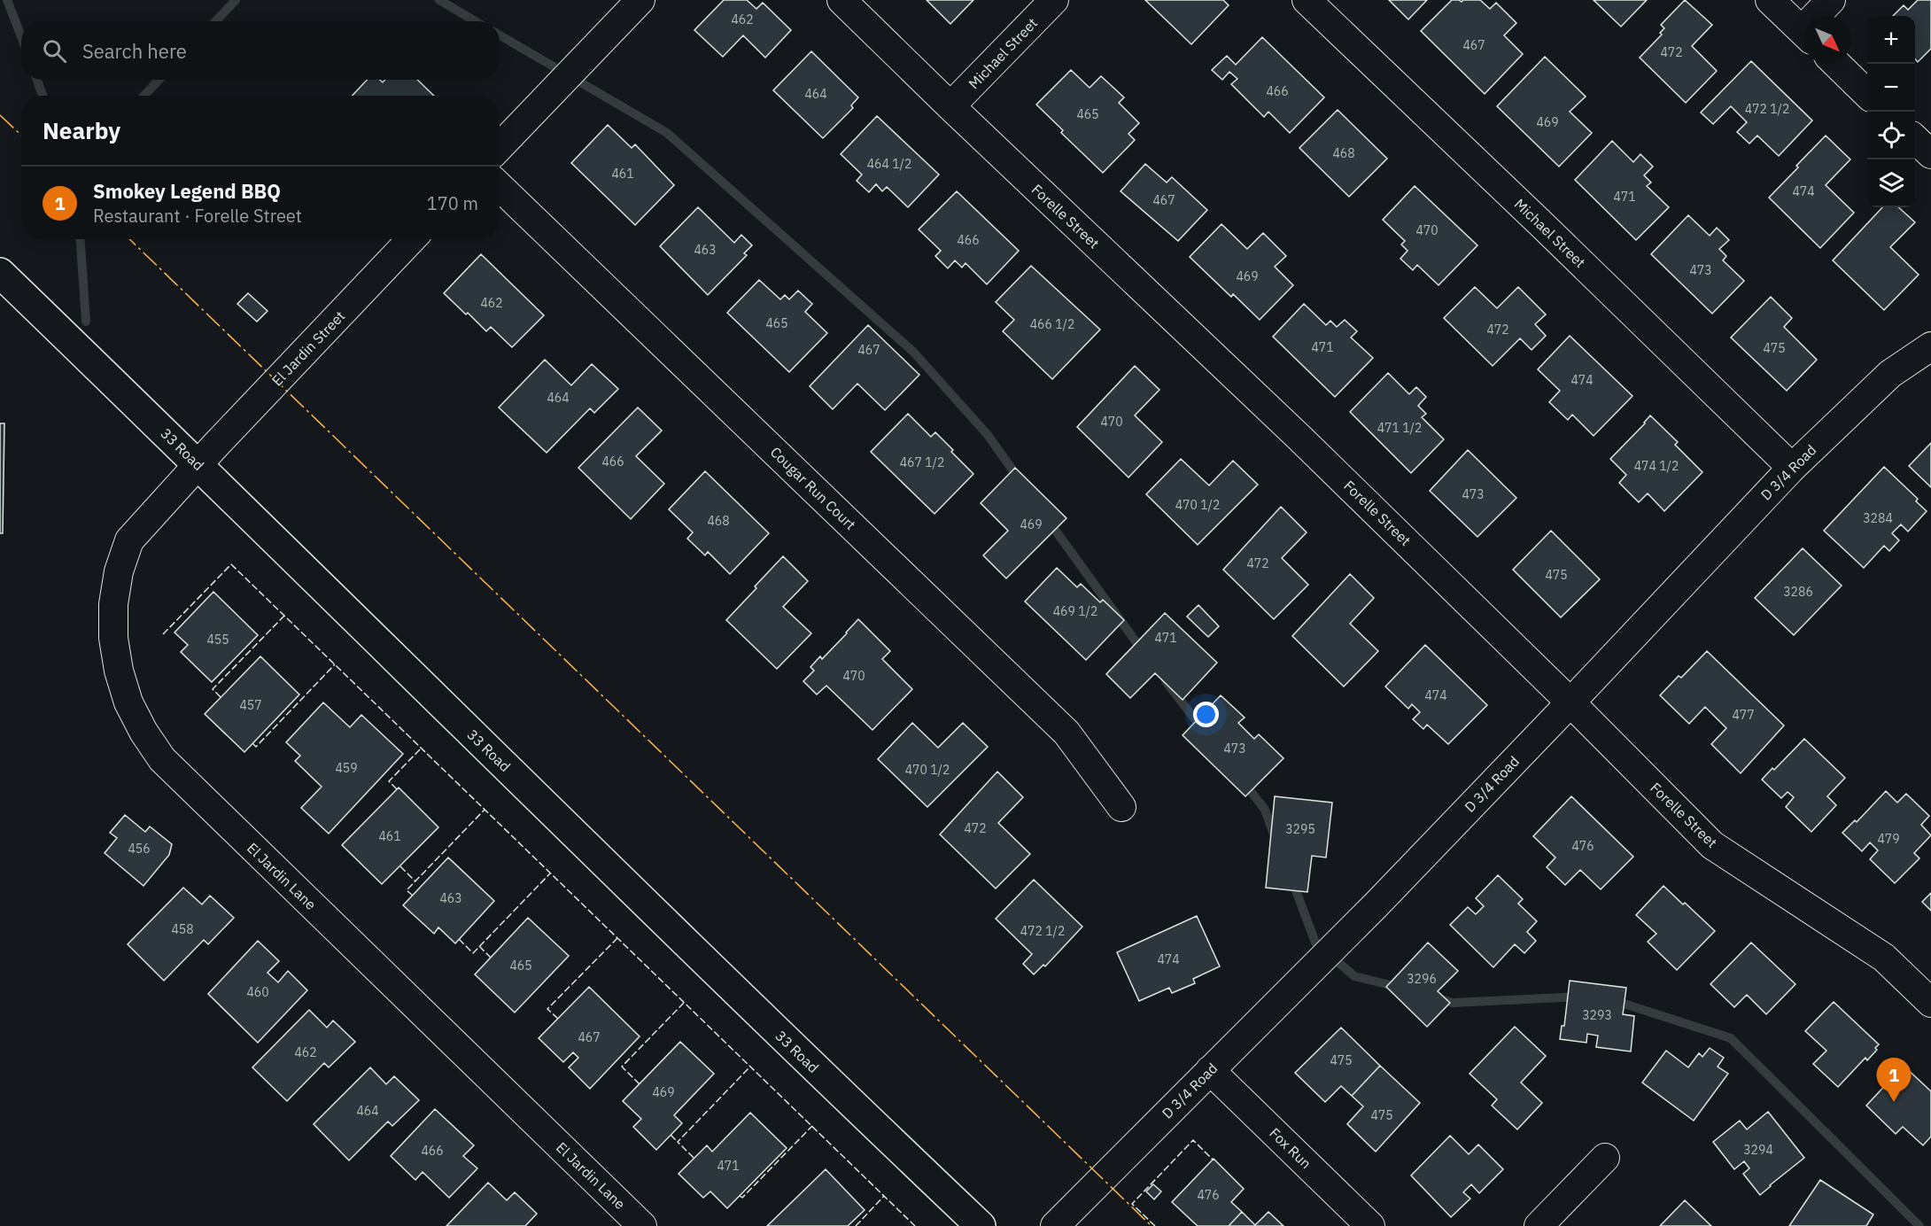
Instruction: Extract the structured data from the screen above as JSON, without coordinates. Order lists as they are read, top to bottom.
{
  "streets": {
    "main road": ["33 Road"],
    "street": [
      "Michael Street",
      "Forelle Street",
      "El Jardin Street",
      "D 3/4 Road",
      "Cougar Run Court",
      "El Jardin Lane",
      "Fox Run"
    ]
  },
  "crossings": [
    ["Michael Street", "Forelle Street"],
    ["Michael Street", "D 3/4 Road"],
    ["Forelle Street", "D 3/4 Road"],
    ["El Jardin Street", "33 Road"],
    ["El Jardin Street", "El Jardin Lane"],
    ["33 Road", "El Jardin Lane"],
    ["D 3/4 Road", "Fox Run"]
  ],
  "house_numbers": [
    "462",
    "467",
    "472",
    "466",
    "464",
    "472 1/2",
    "465",
    "469",
    "468",
    "464 1/2",
    "461",
    "474",
    "471",
    "467",
    "470",
    "466",
    "463",
    "473",
    "469",
    "462",
    "465",
    "466 1/2",
    "472",
    "471",
    "475",
    "467",
    "474",
    "464",
    "470",
    "471 1/2",
    "466",
    "467 1/2",
    "474 1/2",
    "473",
    "470 1/2",
    "3284",
    "468",
    "469",
    "472",
    "475",
    "3286",
    "469 1/2",
    "471",
    "455",
    "470",
    "474",
    "457",
    "477",
    "473",
    "459",
    "470 1/2",
    "472",
    "3295",
    "461",
    "479",
    "476",
    "456",
    "463",
    "458",
    "472 1/2",
    "474",
    "465",
    "3296",
    "460",
    "3293",
    "467",
    "462",
    "475",
    "469",
    "464",
    "475",
    "3294",
    "466",
    "471",
    "476"
  ],
  "north": "bottom right",
  "page": {
    "map_buttons": ["+", "−"],
    "search": "Search here",
    "heading": "Nearby",
    "list": [
      {
        "mark": "1",
        "name": "Smokey Legend BBQ",
        "note": "Restaurant · Forelle Street",
        "value": "170 m"
      }
    ],
    "pins": "1"
  }
}
